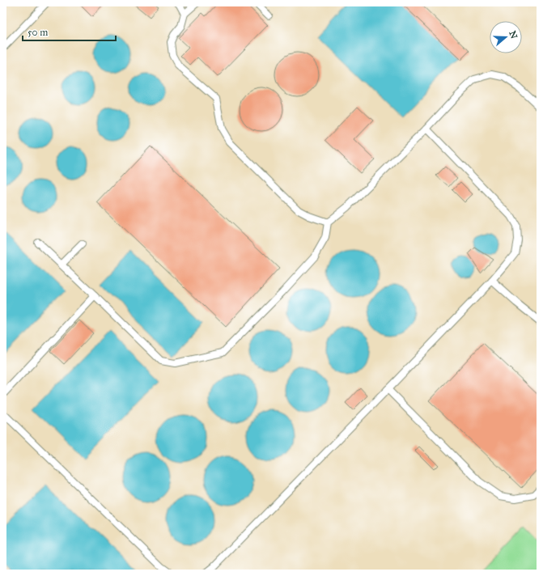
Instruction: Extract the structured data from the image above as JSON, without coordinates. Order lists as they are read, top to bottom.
{
  "scale_bar": "50 m",
  "north": "right"
}
